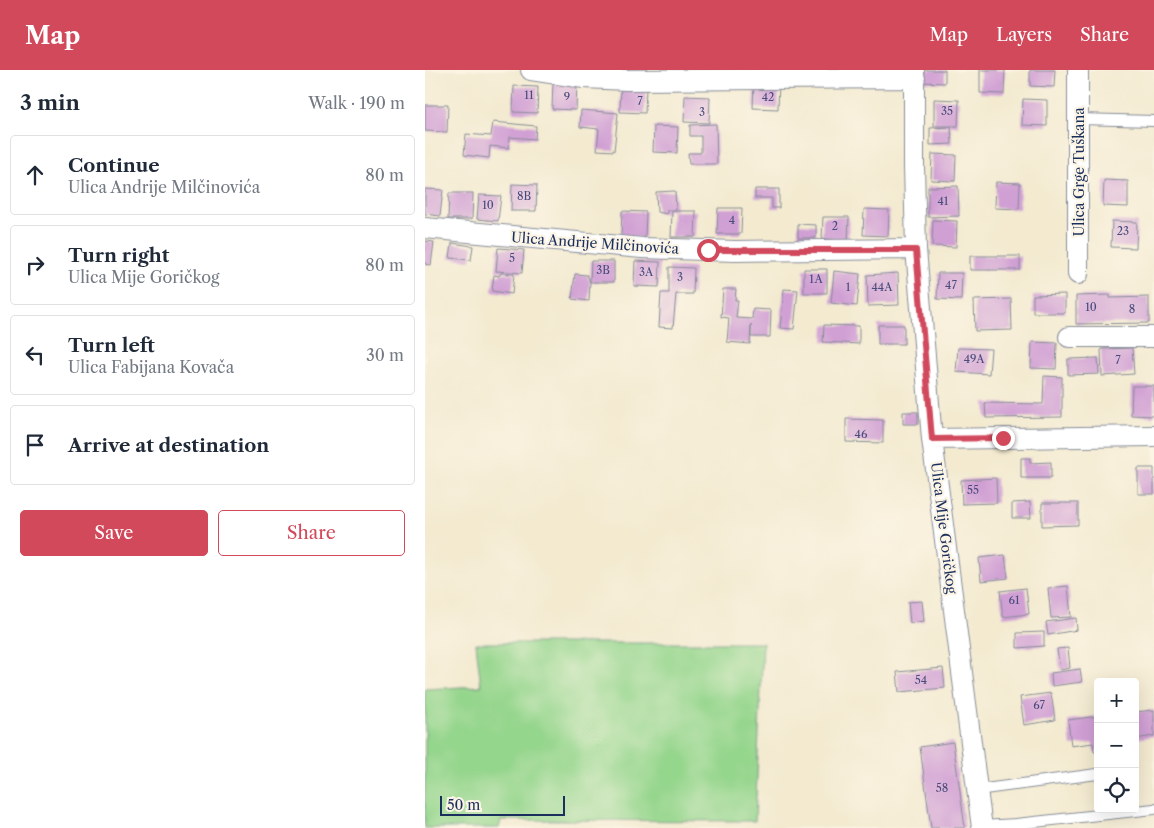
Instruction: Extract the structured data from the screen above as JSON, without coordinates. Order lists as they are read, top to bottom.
{
  "streets": {
    "street": ["Ulica Grge Tuškana", "Ulica Andrije Milčinovića", "Ulica Mije Goričkog"]
  },
  "crossings": [
    ["Ulica Andrije Milčinovića", "Ulica Mije Goričkog"]
  ],
  "house_numbers": [
    "11",
    "9",
    "42",
    "7",
    "35",
    "3",
    "8B",
    "41",
    "10",
    "4",
    "2",
    "23",
    "5",
    "3B",
    "3A",
    "3",
    "1A",
    "47",
    "1",
    "44A",
    "10",
    "8",
    "49A",
    "7",
    "46",
    "55",
    "61",
    "54",
    "67",
    "58"
  ],
  "scale_bar": "50 m",
  "page": {
    "header": "Map",
    "nav": ["Map", "Layers", "Share"],
    "heading": ["3 min", "Walk · 190 m"],
    "list": [
      ["Continue", "Ulica Andrije Milčinovića", "80 m"],
      ["Turn right", "Ulica Mije Goričkog", "80 m"],
      ["Turn left", "Ulica Fabijana Kovača", "30 m"],
      "Arrive at destination"
    ],
    "buttons": ["Save", "Share"],
    "map_buttons": ["+", "−"],
    "scale": "50 m"
  }
}
